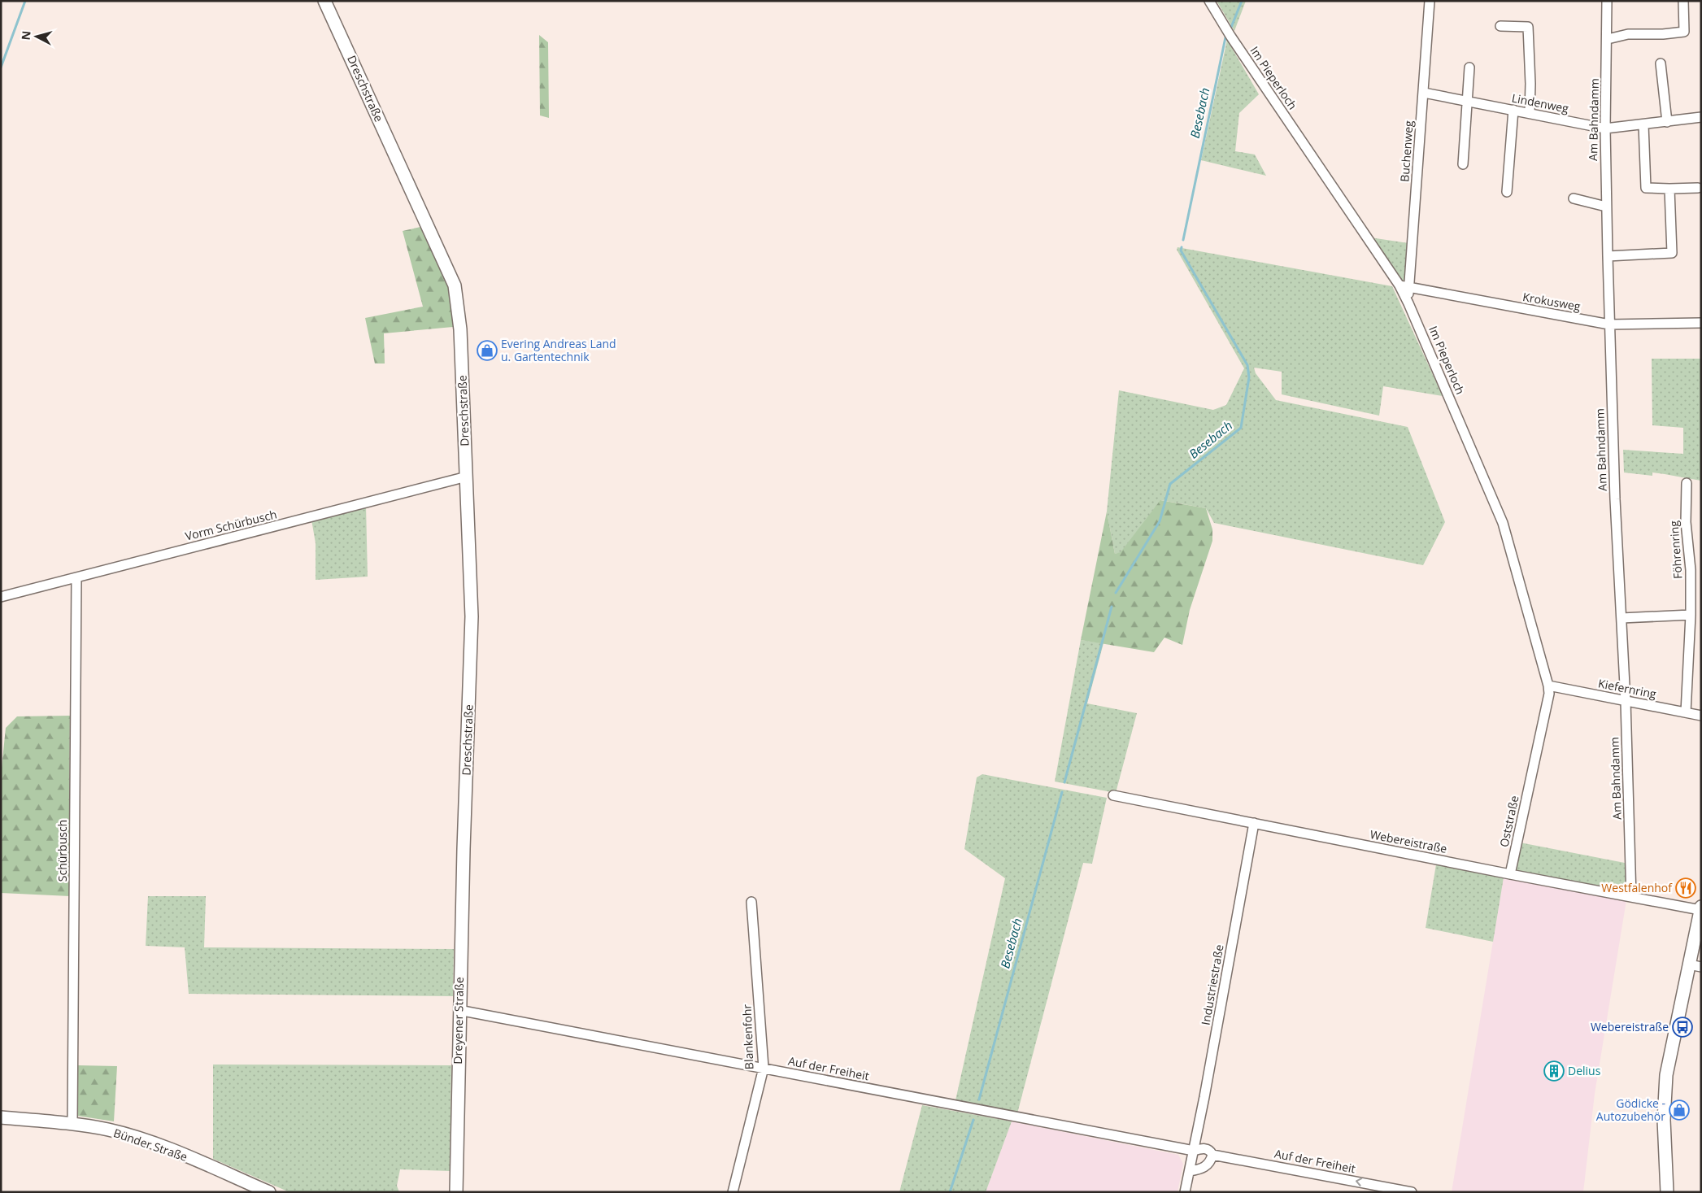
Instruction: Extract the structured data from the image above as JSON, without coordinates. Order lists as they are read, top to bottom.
{
  "streets": {
    "street": [
      "Im Pieperloch",
      "Dreschstraße",
      "Lindenweg",
      "Am Bahndamm",
      "Buchenweg",
      "Krokusweg",
      "Vorm Schürbusch",
      "Föhrenring",
      "Kiefernring",
      "Oststraße",
      "Webereistraße",
      "Schürbusch",
      "Industriestraße",
      "Dreyener Straße",
      "Blankenfohr",
      "Auf der Freiheit",
      "Bünder Straße"
    ]
  },
  "crossings": [
    ["Im Pieperloch", "Buchenweg"],
    ["Im Pieperloch", "Krokusweg"],
    ["Im Pieperloch", "Kiefernring"],
    ["Im Pieperloch", "Oststraße"],
    ["Dreschstraße", "Vorm Schürbusch"],
    ["Dreschstraße", "Dreyener Straße"],
    ["Lindenweg", "Am Bahndamm"],
    ["Lindenweg", "Buchenweg"],
    ["Am Bahndamm", "Krokusweg"],
    ["Am Bahndamm", "Kiefernring"],
    ["Am Bahndamm", "Webereistraße"],
    ["Buchenweg", "Krokusweg"],
    ["Vorm Schürbusch", "Schürbusch"],
    ["Föhrenring", "Kiefernring"],
    ["Oststraße", "Webereistraße"],
    ["Webereistraße", "Industriestraße"],
    ["Schürbusch", "Bünder Straße"],
    ["Industriestraße", "Auf der Freiheit"],
    ["Dreyener Straße", "Auf der Freiheit"],
    ["Blankenfohr", "Auf der Freiheit"]
  ],
  "water": ["Besebach"],
  "places": {
    "shop": ["Evering Andreas Land u. Gartentechnik", "Gödicke - Autozubehör"],
    "restaurant": ["Westfalenhof"],
    "bus stop": ["Webereistraße"],
    "building": ["Delius"]
  },
  "north": "left"
}
